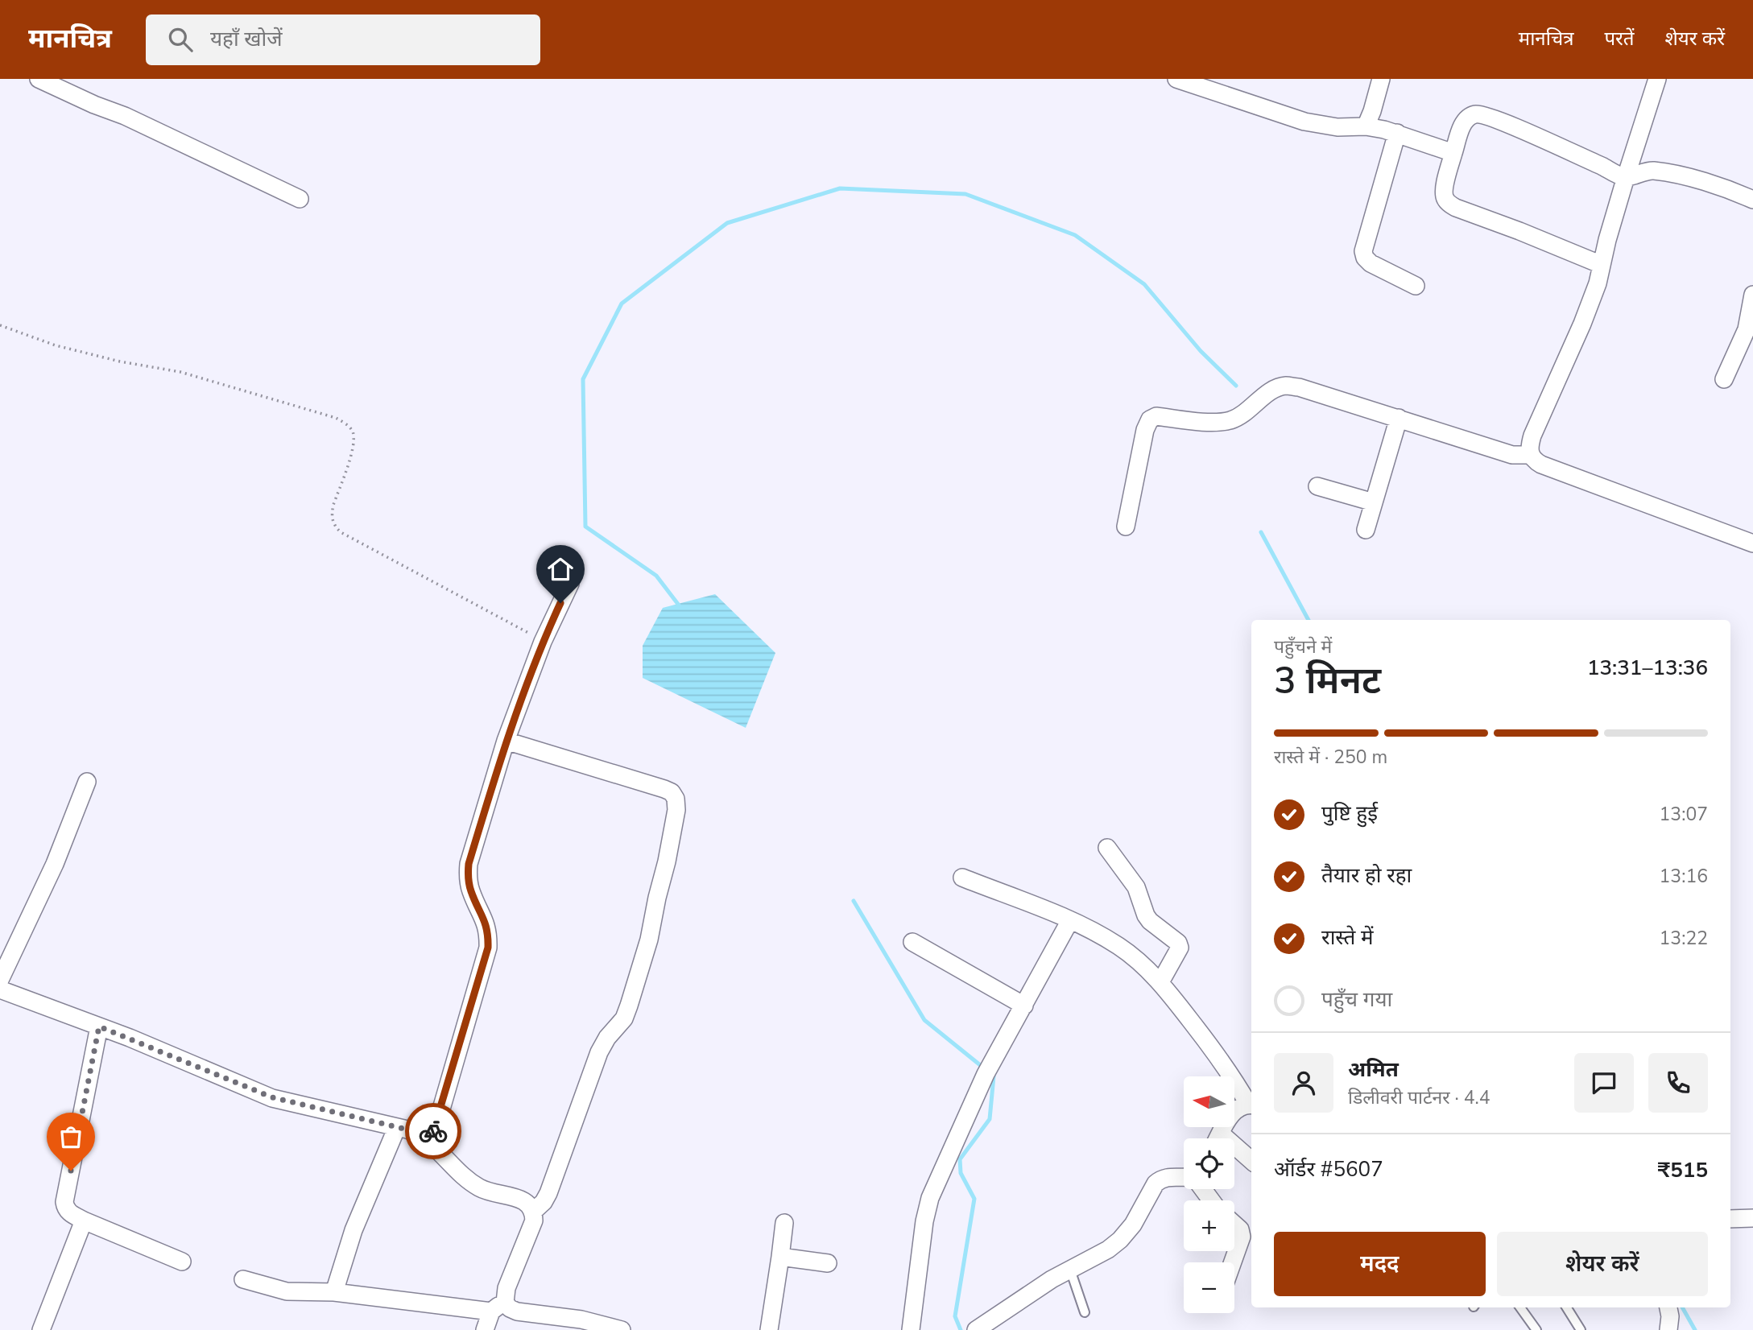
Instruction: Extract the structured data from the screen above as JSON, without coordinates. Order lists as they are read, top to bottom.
{
  "north": "left",
  "page": {
    "header": "मानचित्र",
    "search": "यहाँ खोजें",
    "nav": ["मानचित्र", "परतें", "शेयर करें"],
    "heading": ["3 मिनट", "पहुँचने में", "13:31–13:36"],
    "panel": [
      "अमित",
      "डिलीवरी पार्टनर · 4.4",
      "ऑर्डर #5607",
      "₹515"
    ],
    "bar": "रास्ते में · 250 m",
    "list": [
      ["पुष्टि हुई", "13:07"],
      ["तैयार हो रहा", "13:16"],
      ["रास्ते में", "13:22"],
      "पहुँच गया"
    ],
    "map_buttons": ["+", "−"],
    "buttons": ["मदद", "शेयर करें"]
  }
}
